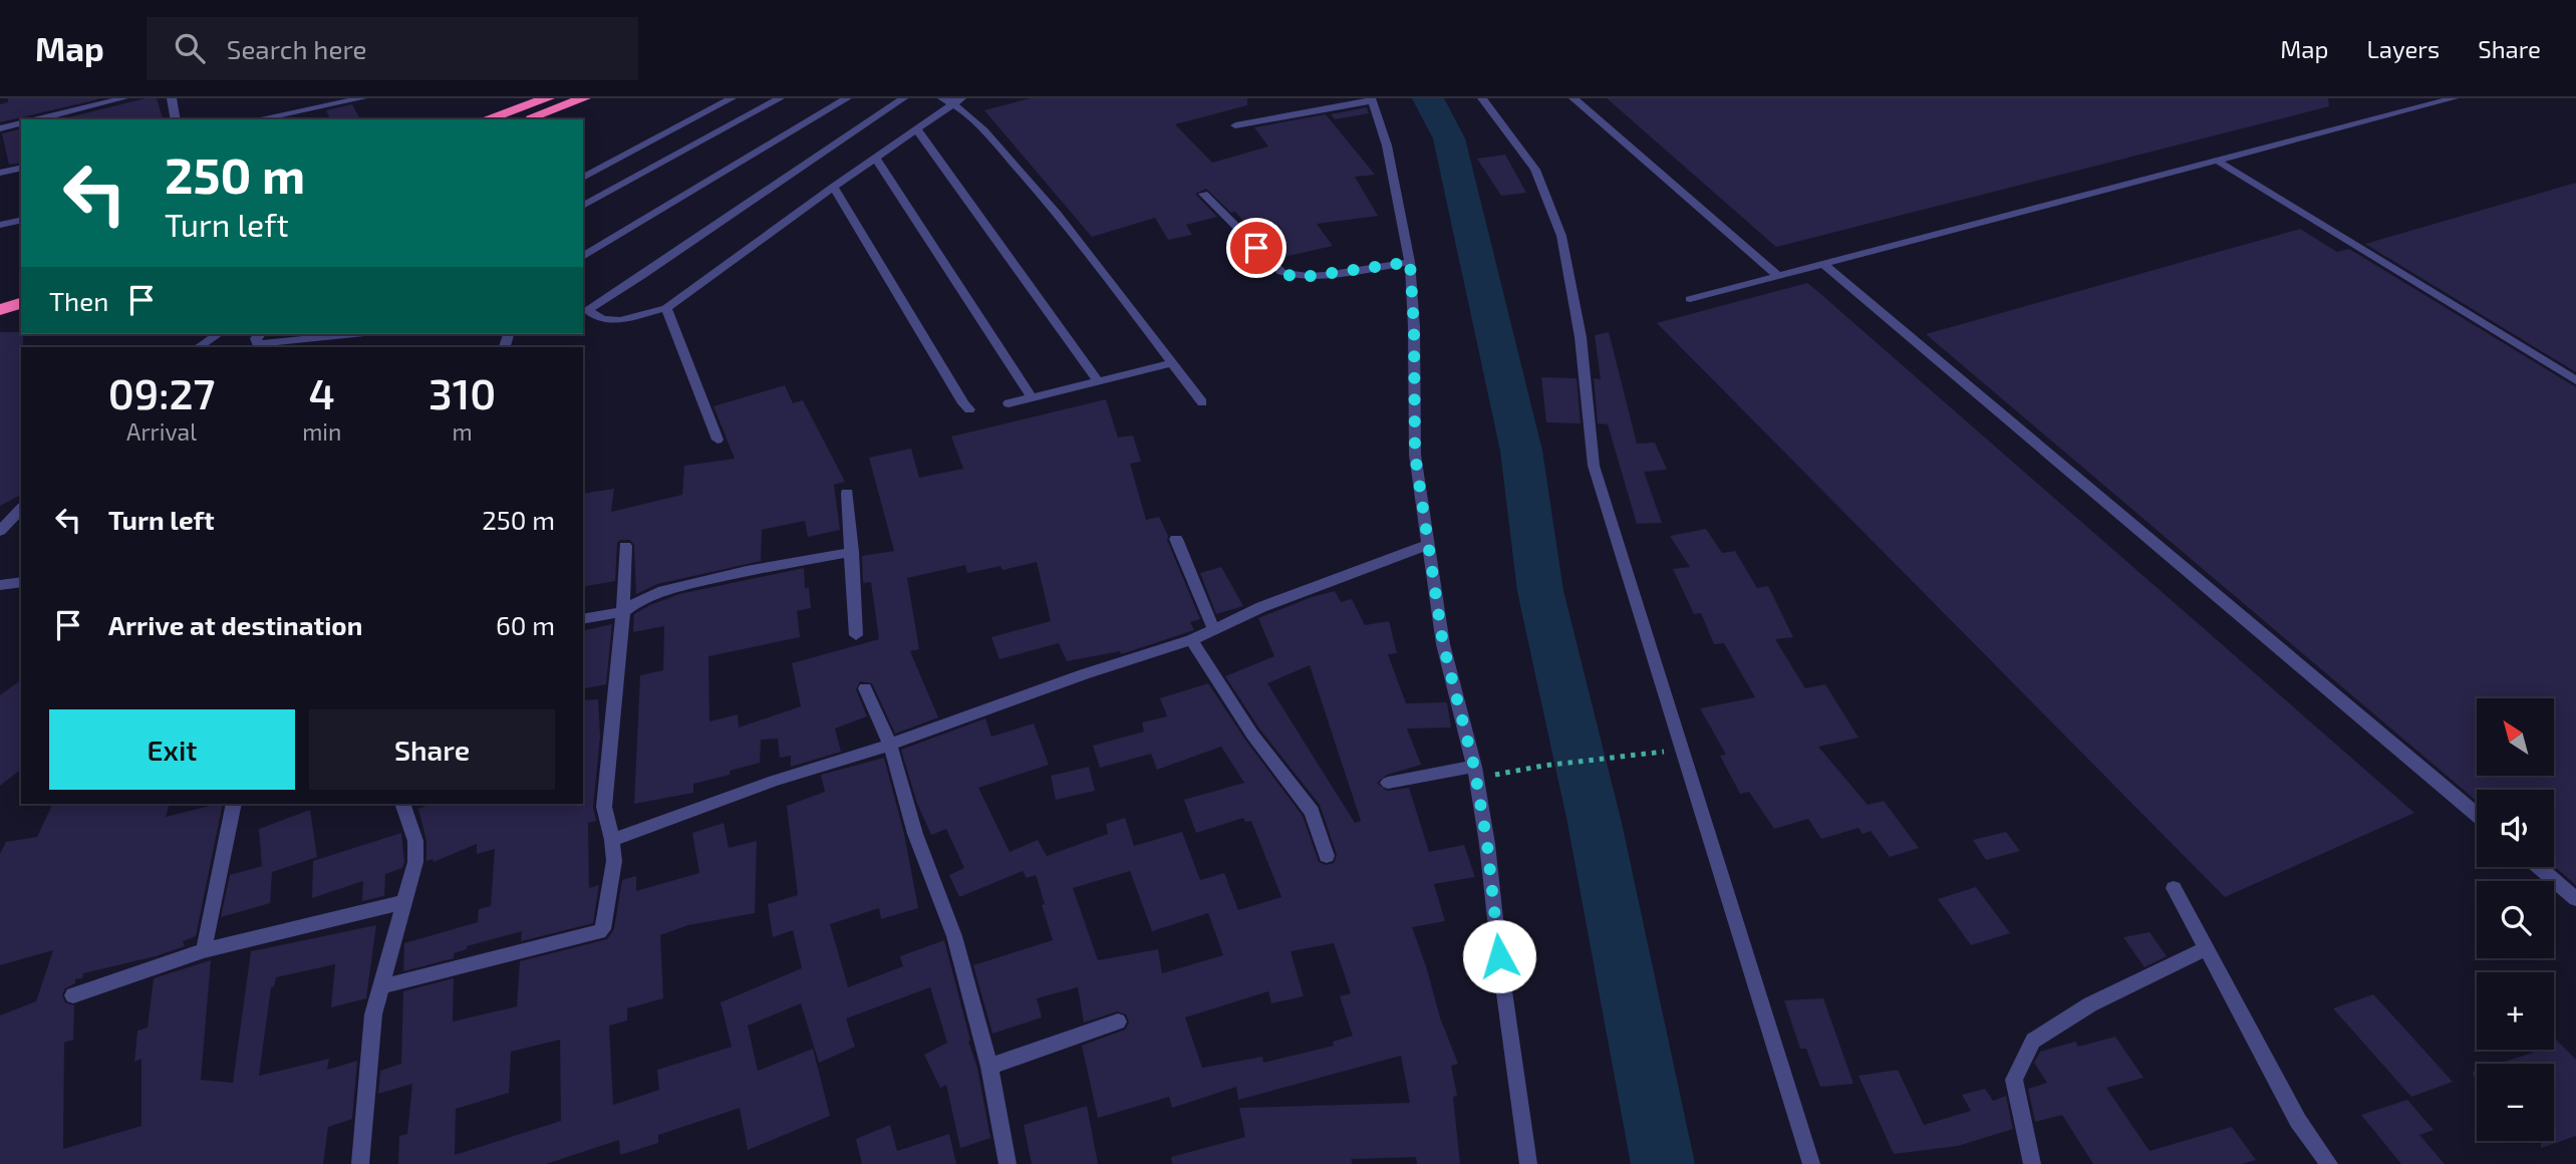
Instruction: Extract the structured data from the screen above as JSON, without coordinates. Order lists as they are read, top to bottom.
{
  "north": "top left",
  "page": {
    "header": "Map",
    "search": "Search here",
    "nav": ["Map", "Layers", "Share"],
    "turn": ["250 m", "Turn left"],
    "then": "Then",
    "eta": [
      "09:27",
      "Arrival",
      "4",
      "min",
      "310",
      "m"
    ],
    "list": [
      {
        "name": "Turn left",
        "value": "250 m"
      },
      {
        "name": "Arrive at destination",
        "value": "60 m"
      }
    ],
    "buttons": ["Exit", "Share"],
    "map_buttons": ["+", "−"]
  }
}
